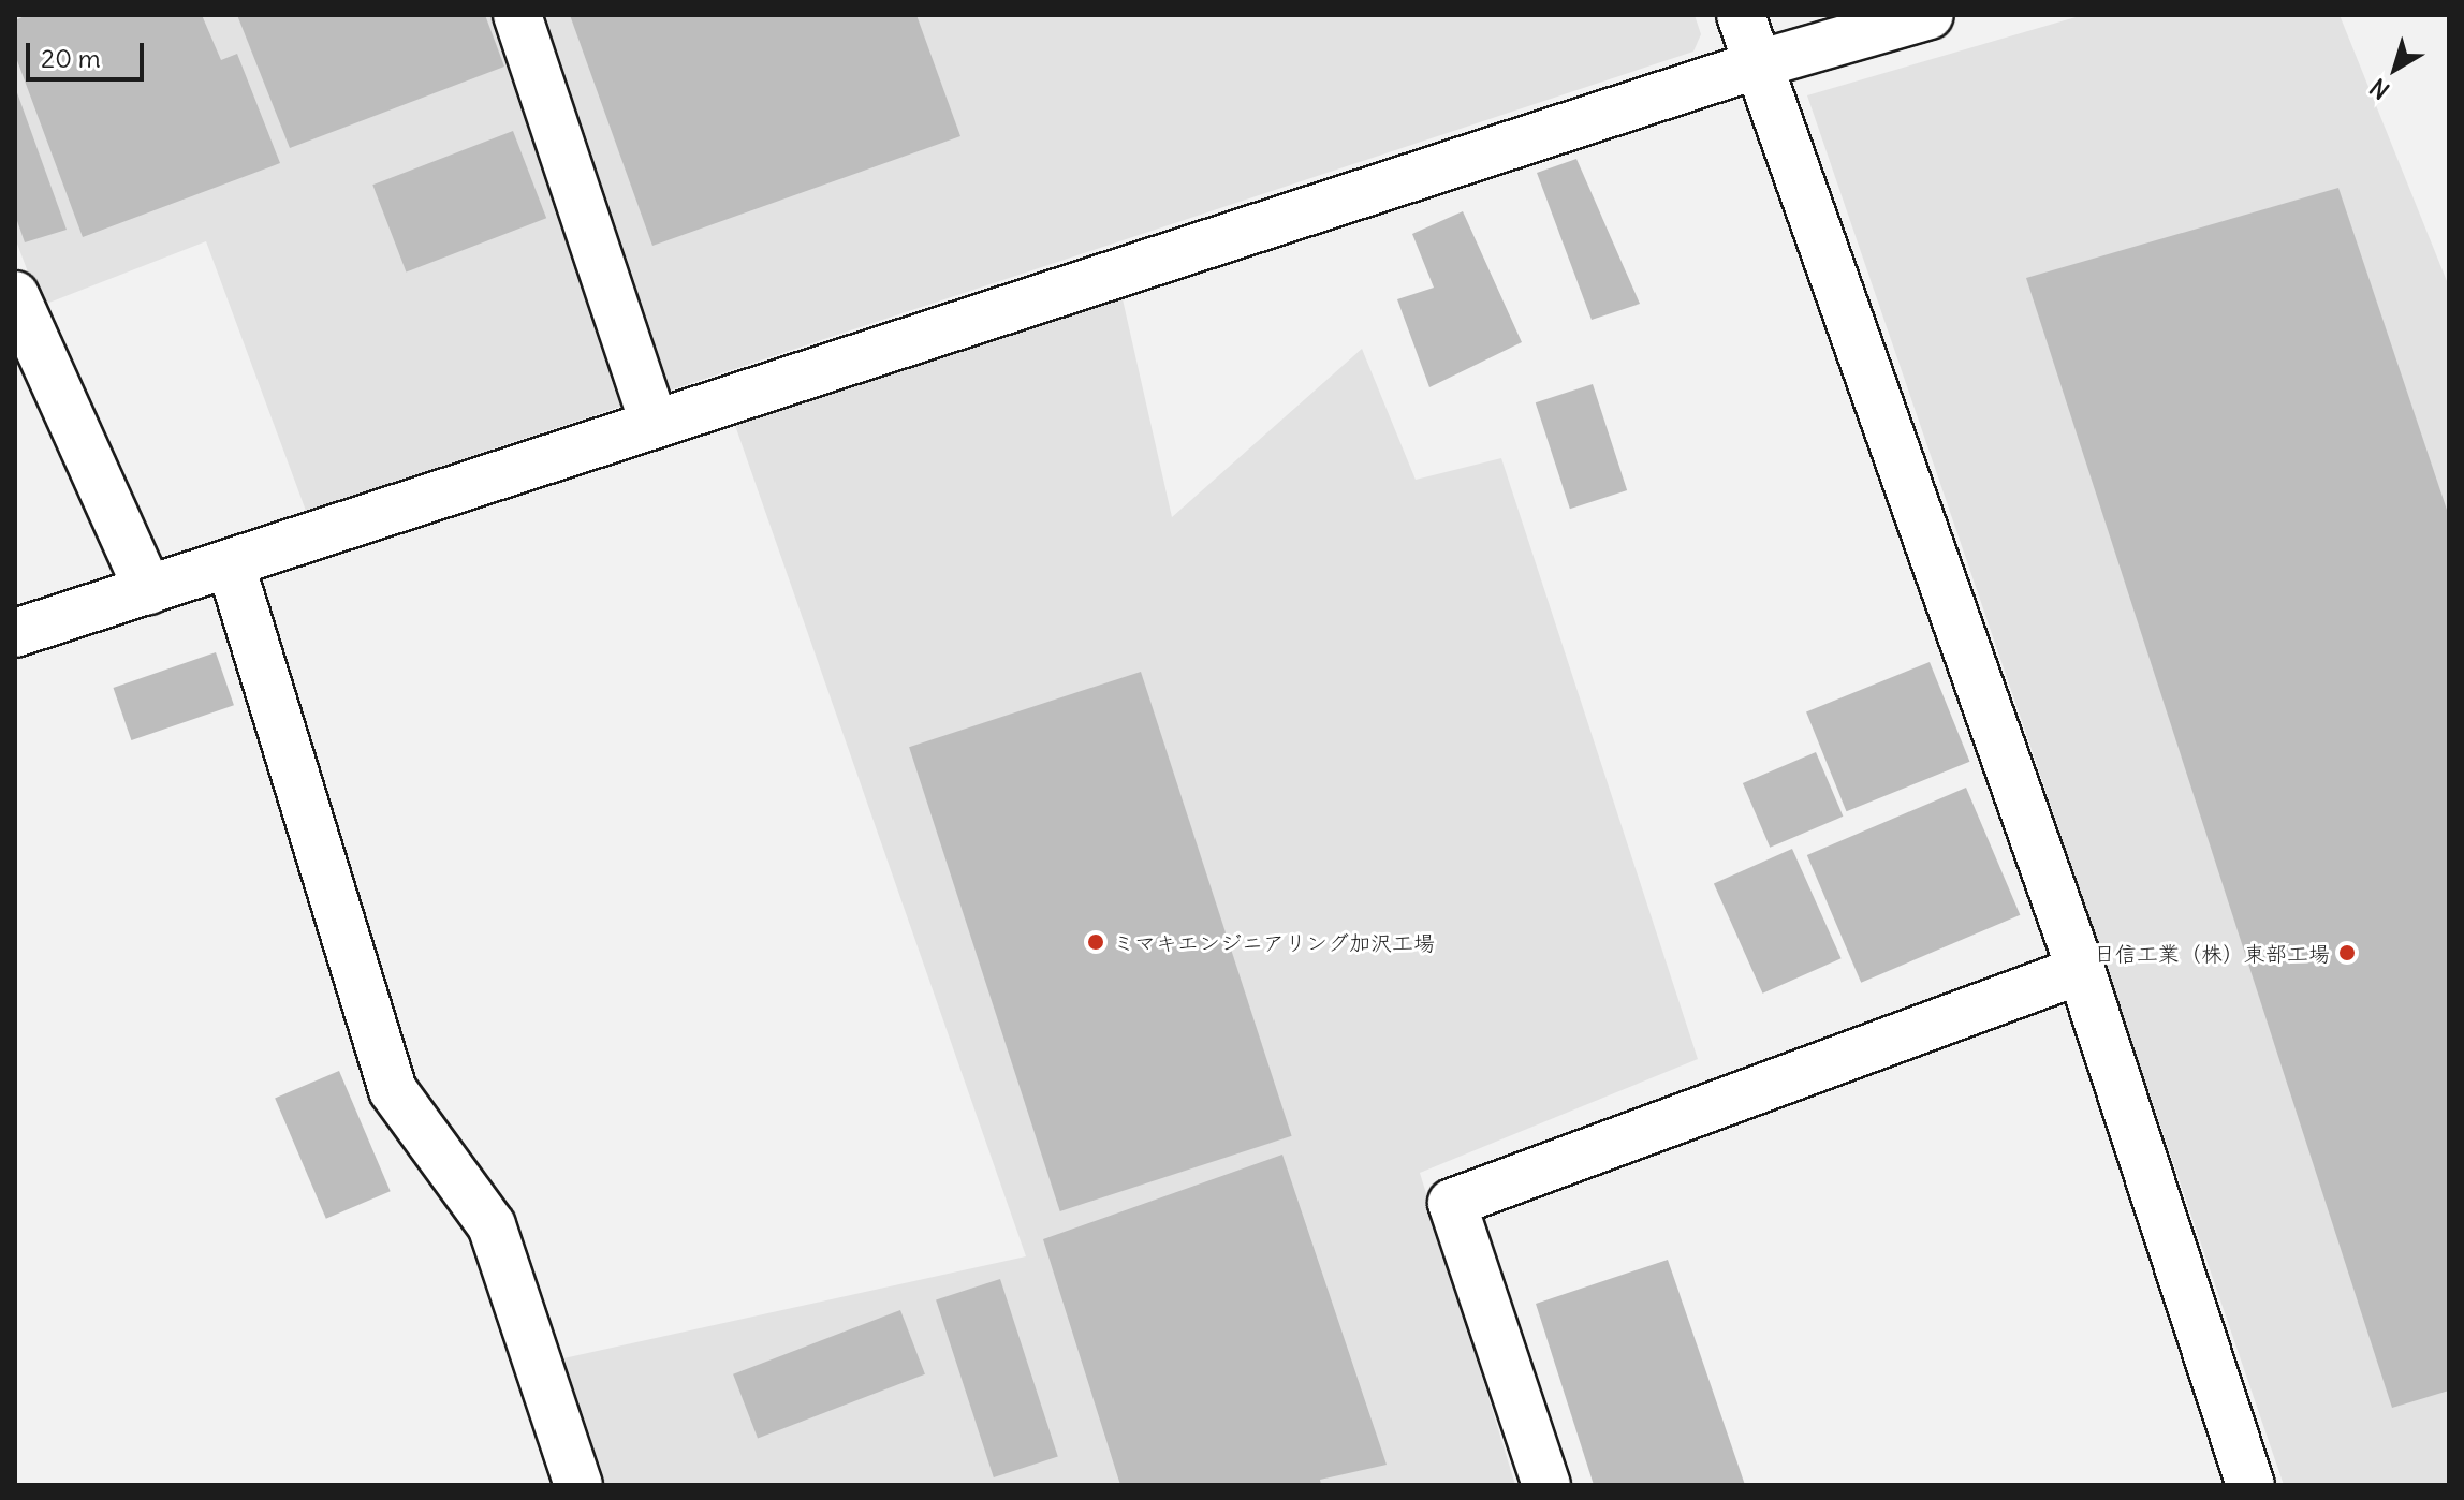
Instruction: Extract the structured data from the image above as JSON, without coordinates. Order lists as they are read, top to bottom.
{
  "places": ["ミマキエンジニアリング加沢工場", "日信工業（株）東部工場"],
  "scale_bar": "20 m",
  "north": "bottom left"
}
